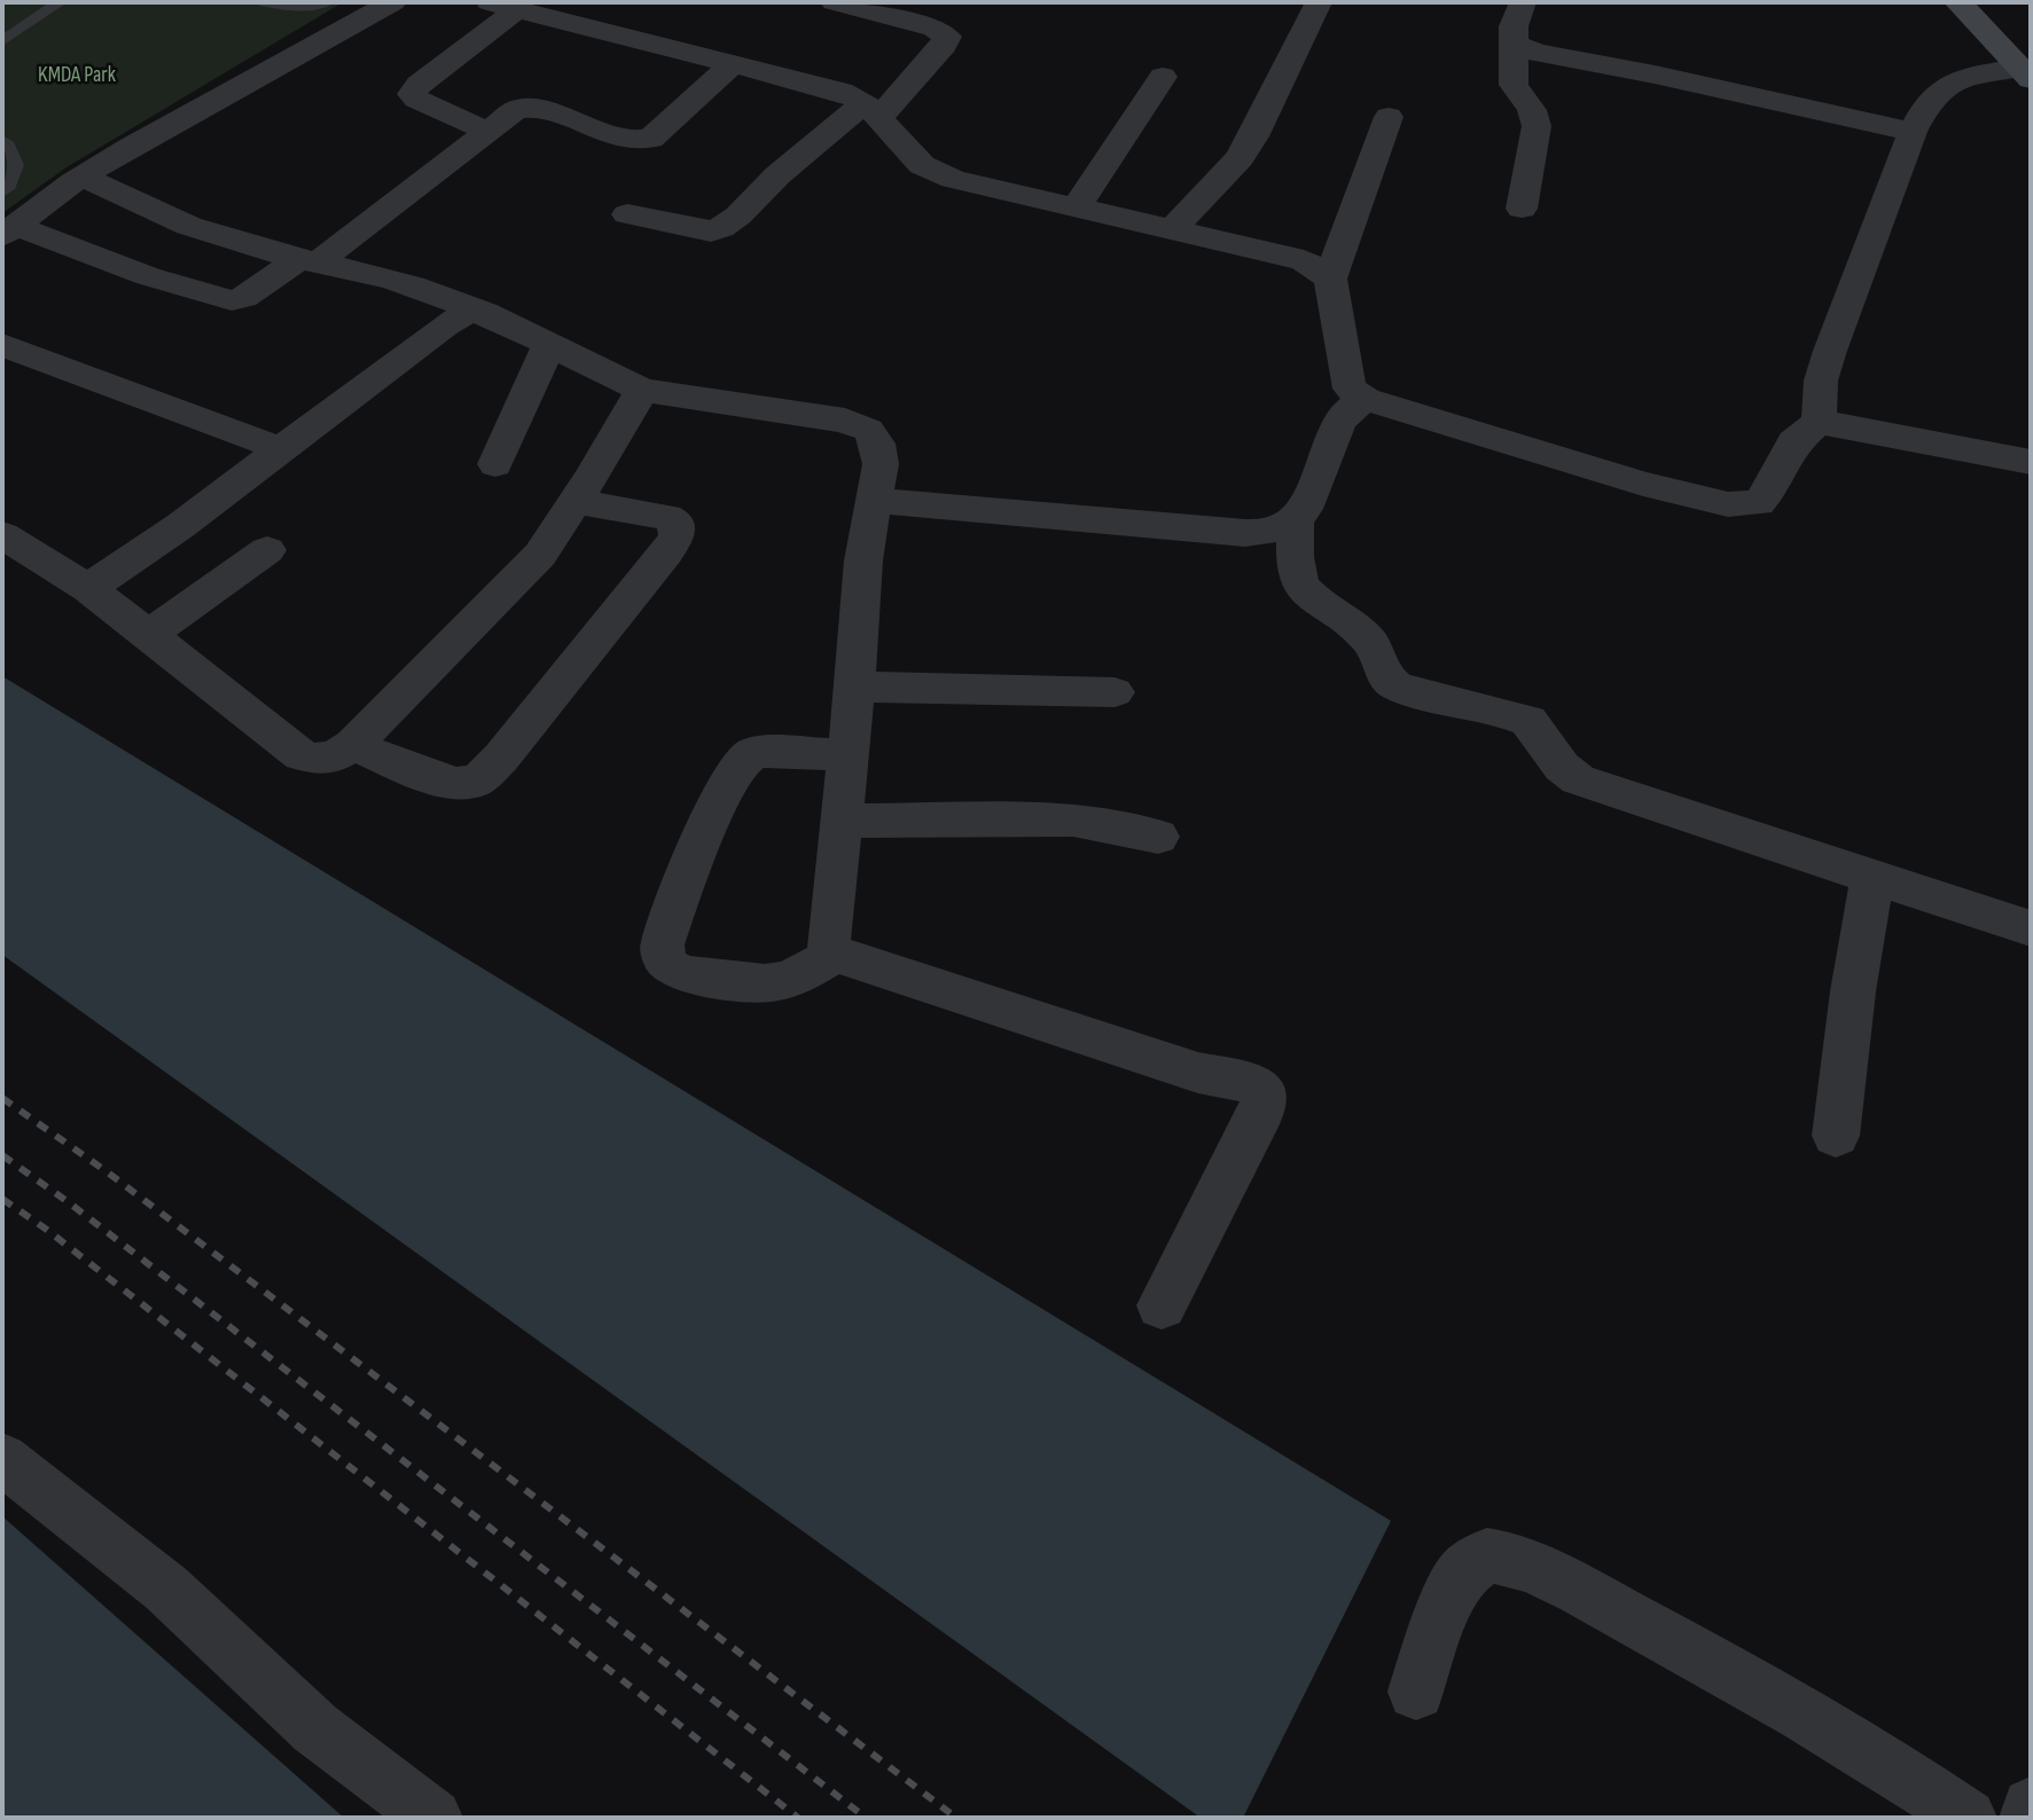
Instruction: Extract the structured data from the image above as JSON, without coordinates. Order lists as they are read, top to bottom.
{
  "parks": ["KMDA Park"]
}
